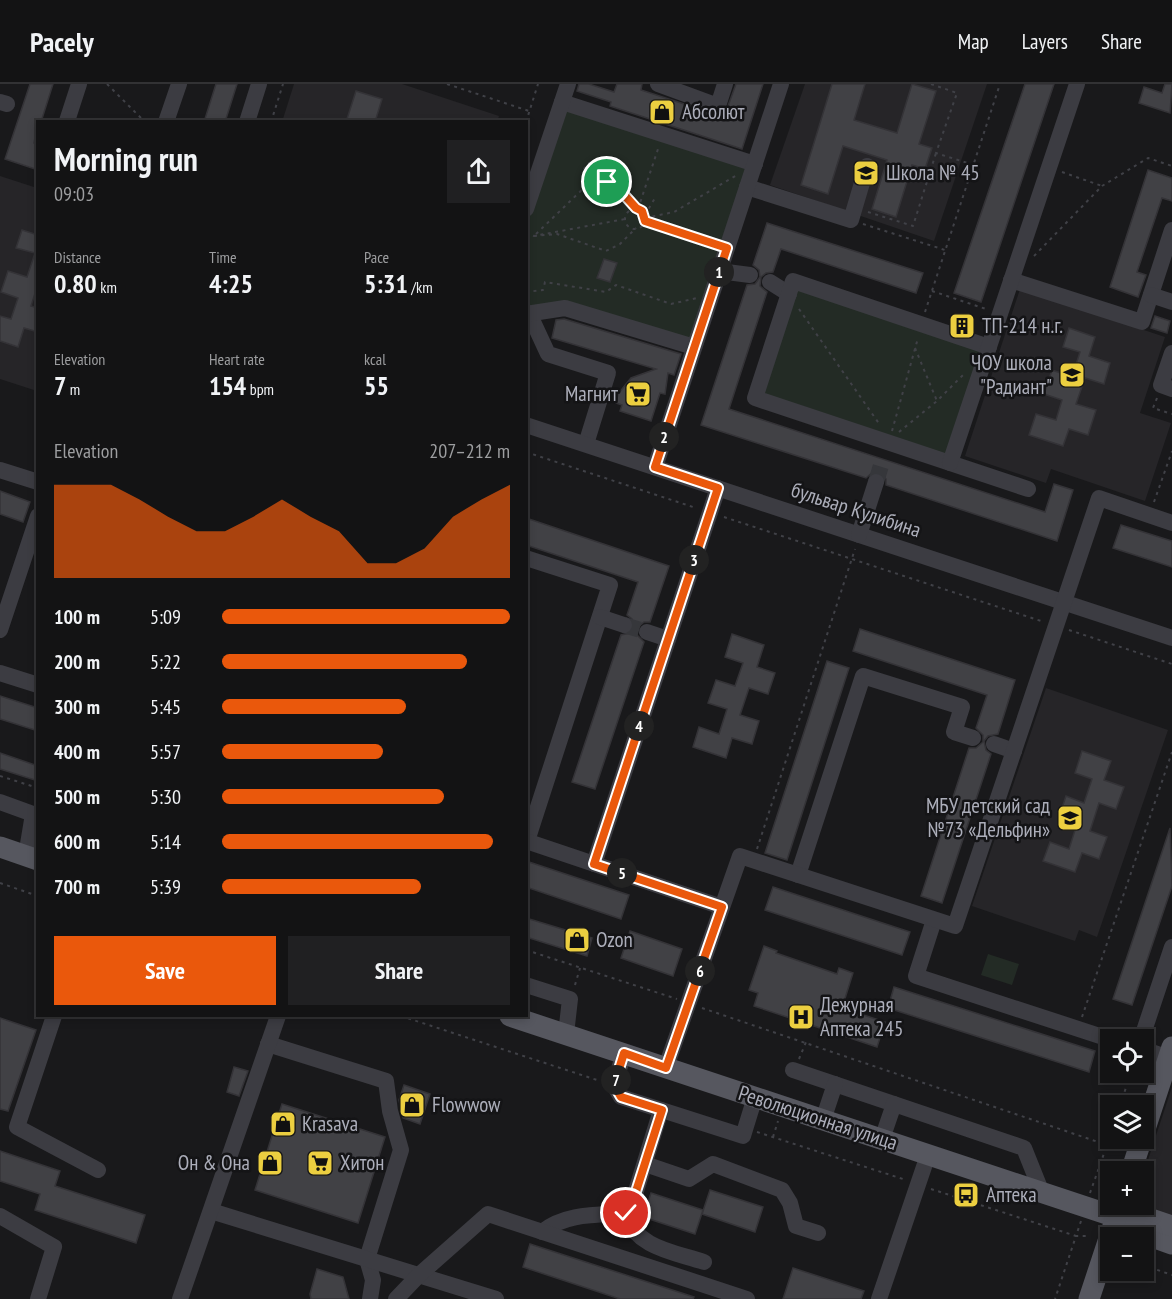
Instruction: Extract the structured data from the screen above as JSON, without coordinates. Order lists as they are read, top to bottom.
{
  "streets": {
    "main road": ["Революционная улица"],
    "street": ["бульвар Кулибина"]
  },
  "places": {
    "shop": [
      "Абсолют",
      "Ozon",
      "Flowwow",
      "Krasava",
      "Он & Она"
    ],
    "school or university": ["Школа № 45", "ЧОУ школа \"Радиант\"", "МБУ детский сад №73 «Дельфин»"],
    "building": ["ТП-214 н.г."],
    "supermarket": ["Магнит", "Хитон"],
    "hospital": ["Дежурная Аптека 245"],
    "bus stop": ["Аптека"]
  },
  "page": {
    "header": "Pacely",
    "nav": ["Map", "Layers", "Share"],
    "heading": ["Morning run", "09:03"],
    "stats": [
      ["Distance", "0.80 km"],
      ["Time", "4:25"],
      ["Pace", "5:31 /km"],
      ["Elevation", "7 m"],
      ["Heart rate", "154 bpm"],
      ["kcal", "55"]
    ],
    "pins": [
      "1",
      "2",
      "3",
      "4",
      "5",
      "6",
      "7"
    ],
    "chart": ["Elevation", "207–212 m"],
    "list": [
      {
        "name": "100 m",
        "note": "5:09"
      },
      {
        "name": "200 m",
        "note": "5:22"
      },
      {
        "name": "300 m",
        "note": "5:45"
      },
      {
        "name": "400 m",
        "note": "5:57"
      },
      {
        "name": "500 m",
        "note": "5:30"
      },
      {
        "name": "600 m",
        "note": "5:14"
      },
      {
        "name": "700 m",
        "note": "5:39"
      }
    ],
    "buttons": ["Save", "Share"],
    "map_buttons": ["+", "−"]
  }
}
